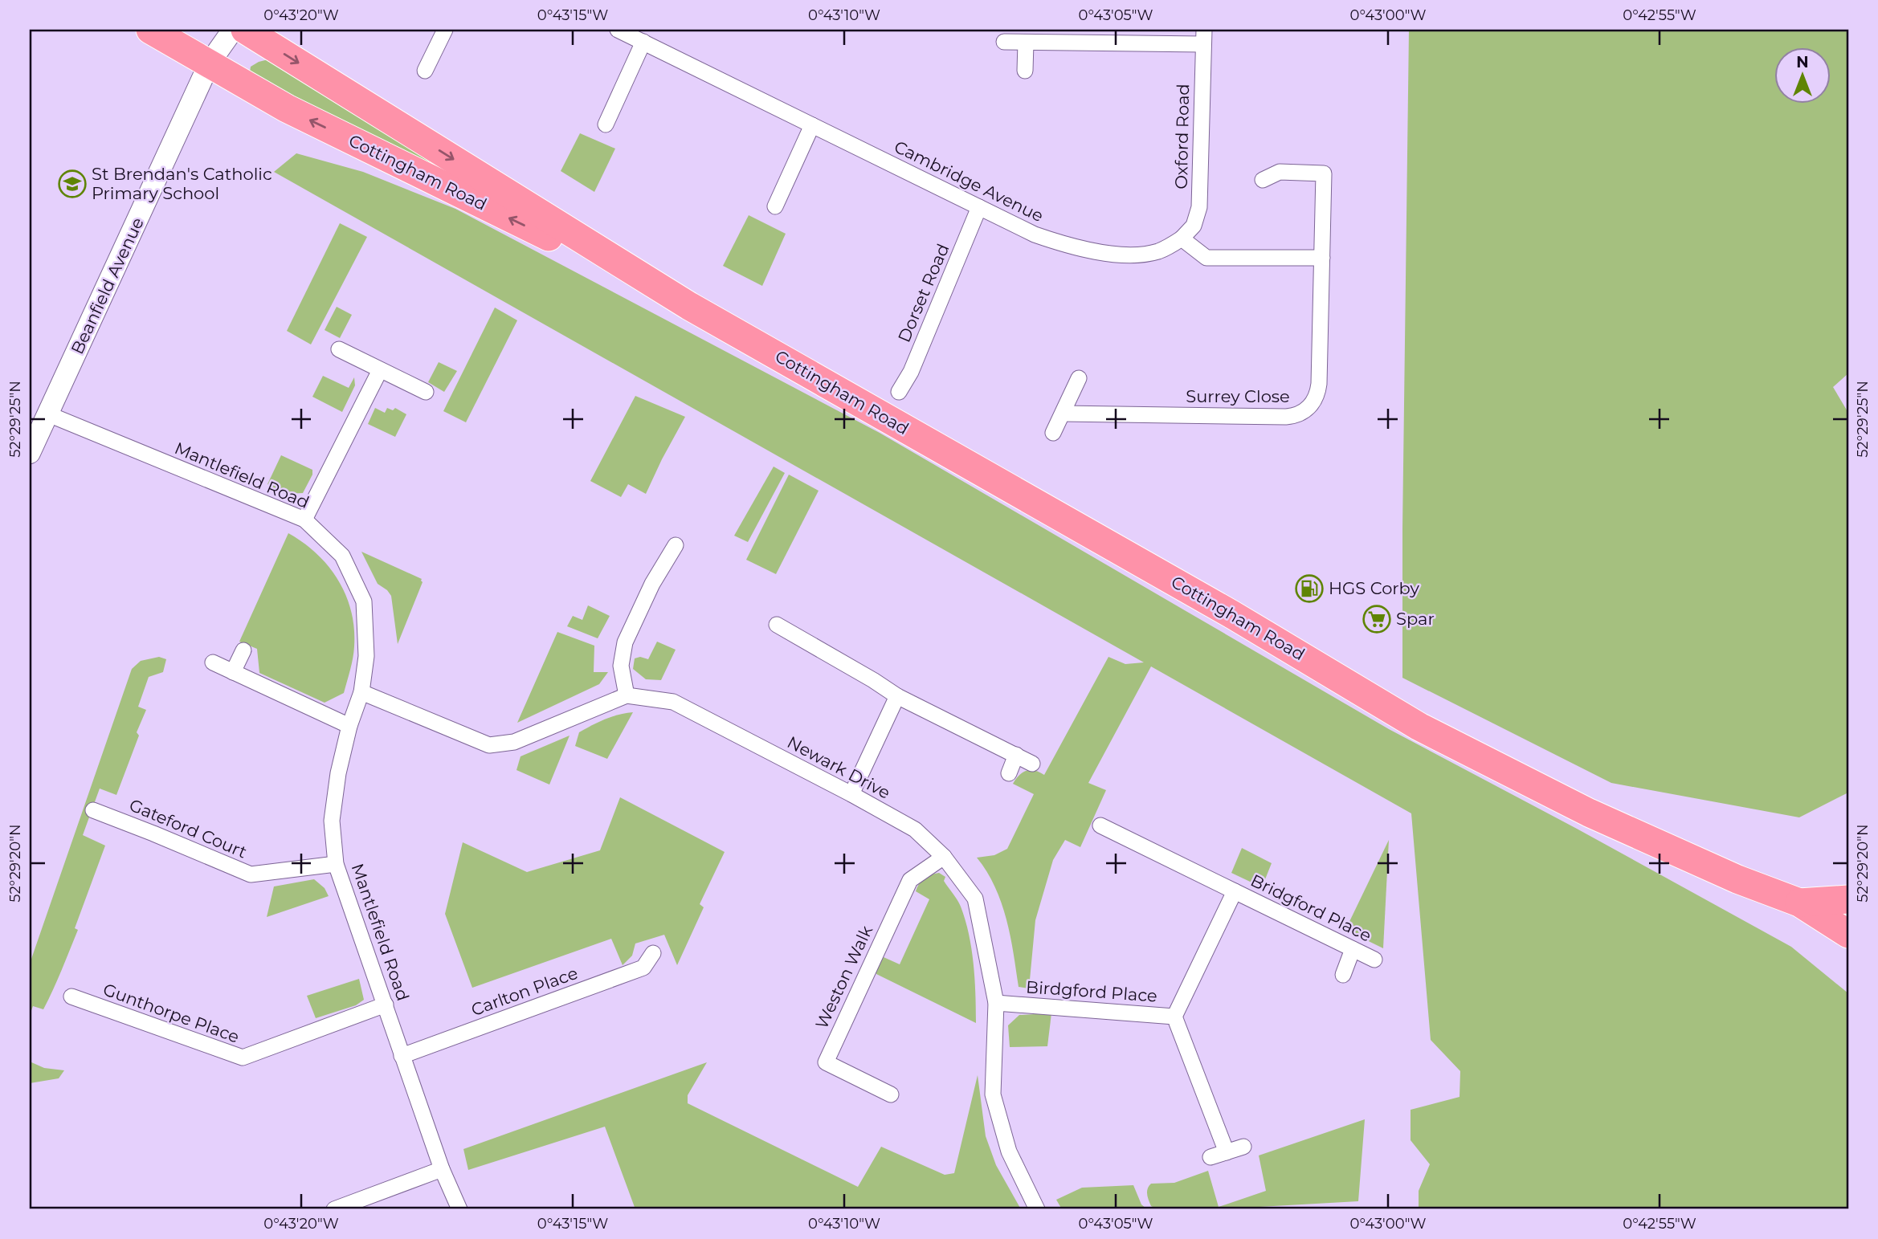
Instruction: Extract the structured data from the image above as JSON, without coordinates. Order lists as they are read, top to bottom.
{
  "streets": {
    "highway": ["Cottingham Road"],
    "street": [
      "Oxford Road",
      "Cambridge Avenue",
      "Beanfield Avenue",
      "Dorset Road",
      "Surrey Close",
      "Mantlefield Road",
      "Newark Drive",
      "Gateford Court",
      "Bridgford Place",
      "Weston Walk",
      "Carlton Place",
      "Birdgford Place",
      "Gunthorpe Place"
    ]
  },
  "crossings": [
    ["Oxford Road", "Cambridge Avenue"],
    ["Cottingham Road", "Beanfield Avenue"],
    ["Cambridge Avenue", "Dorset Road"],
    ["Beanfield Avenue", "Mantlefield Road"],
    ["Mantlefield Road", "Gateford Court"],
    ["Mantlefield Road", "Carlton Place"],
    ["Mantlefield Road", "Gunthorpe Place"],
    ["Newark Drive", "Weston Walk"],
    ["Newark Drive", "Birdgford Place"],
    ["Bridgford Place", "Birdgford Place"]
  ],
  "places": {
    "school or university": ["St Brendan's Catholic Primary School"],
    "fuel station": ["HGS Corby"],
    "supermarket": ["Spar"]
  },
  "north": "top",
  "coordinates": [
    "0°43'20\"W",
    "0°43'15\"W",
    "0°43'10\"W",
    "0°43'05\"W",
    "0°43'00\"W",
    "0°42'55\"W",
    "52°29'25\"N",
    "52°29'20\"N"
  ]
}
